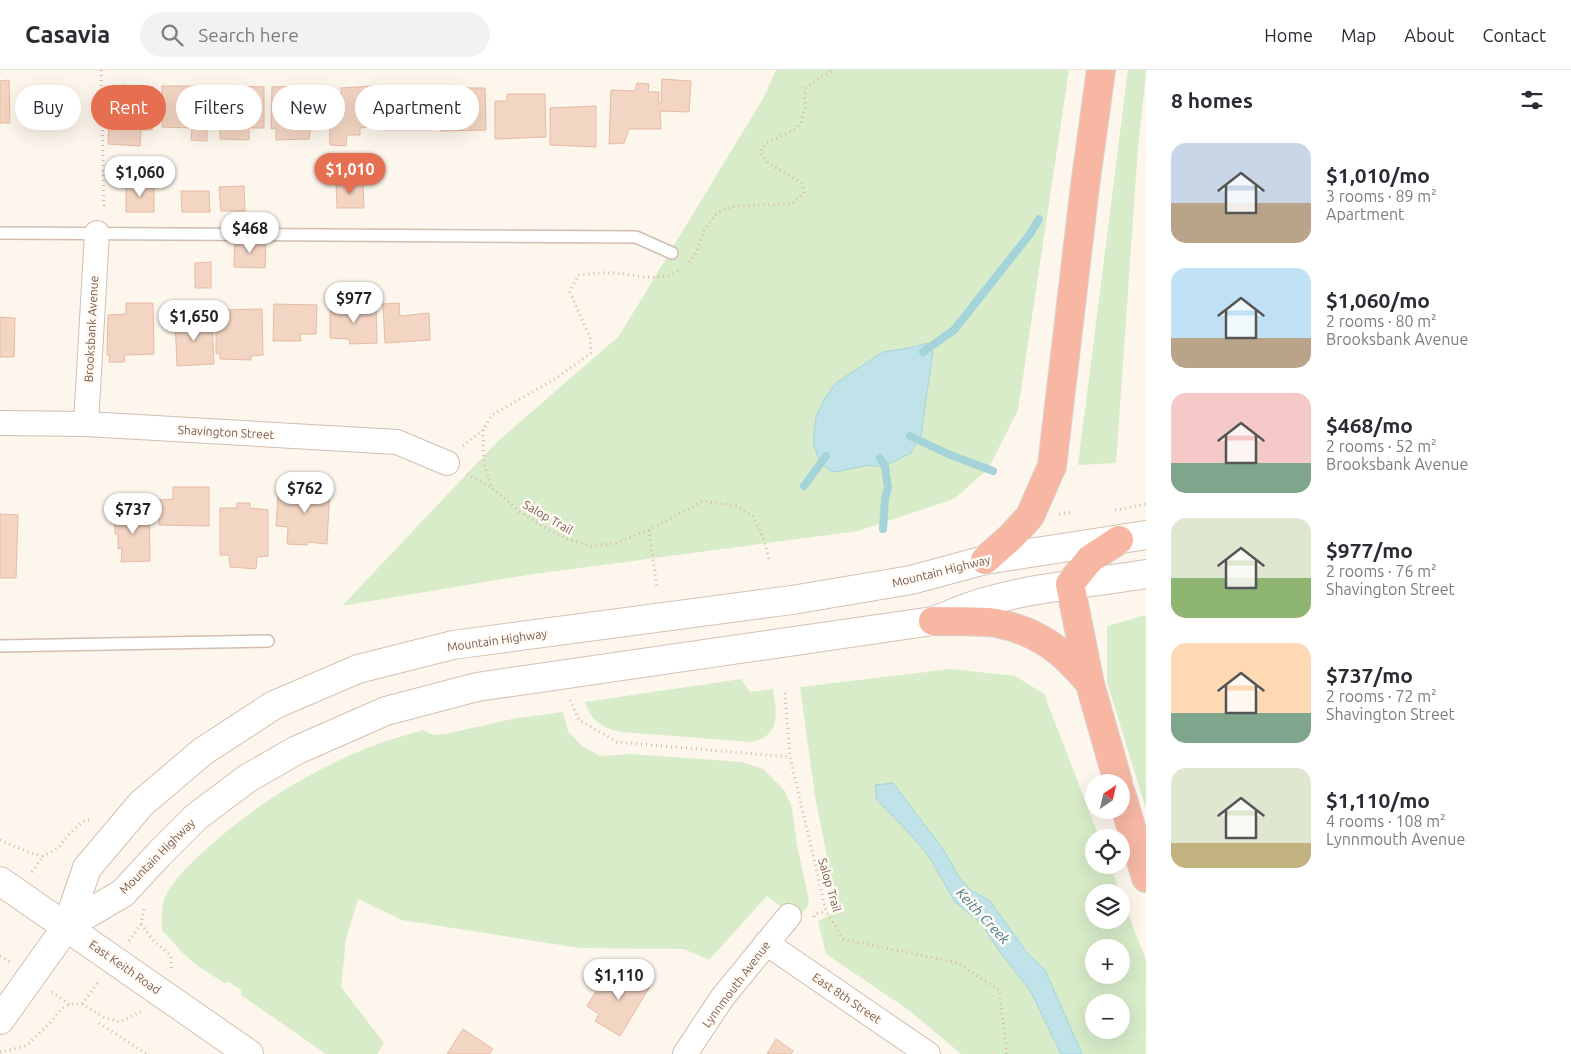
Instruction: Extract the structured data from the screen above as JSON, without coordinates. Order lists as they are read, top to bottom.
{
  "streets": {
    "main road": ["Mountain Highway", "East Keith Road"],
    "street": [
      "Brooksbank Avenue",
      "Shavington Street",
      "Lynnmouth Avenue",
      "East 8th Street"
    ],
    "path": ["Salop Trail"]
  },
  "crossings": [
    ["Brooksbank Avenue", "Shavington Street"],
    ["Shavington Street", "Salop Trail"],
    ["Mountain Highway", "East Keith Road"],
    ["Lynnmouth Avenue", "East 8th Street"]
  ],
  "water": ["Keith Creek"],
  "north": "top right",
  "page": {
    "header": "Casavia",
    "search": "Search here",
    "nav": [
      "Home",
      "Map",
      "About",
      "Contact"
    ],
    "heading": "8 homes",
    "chip": [
      "Buy",
      "Rent",
      "Filters",
      "New",
      "Apartment"
    ],
    "list": [
      {
        "name": "$1,010/mo",
        "note": "3 rooms · 89 m² · Apartment"
      },
      {
        "name": "$1,060/mo",
        "note": "2 rooms · 80 m² · Brooksbank Avenue"
      },
      {
        "name": "$468/mo",
        "note": "2 rooms · 52 m² · Brooksbank Avenue"
      },
      {
        "name": "$977/mo",
        "note": "2 rooms · 76 m² · Shavington Street"
      },
      {
        "name": "$737/mo",
        "note": "2 rooms · 72 m² · Shavington Street"
      },
      {
        "name": "$1,110/mo",
        "note": "4 rooms · 108 m² · Lynnmouth Avenue"
      }
    ],
    "price": [
      "$1,010",
      "$1,060",
      "$468",
      "$977",
      "$1,650",
      "$762",
      "$737",
      "$1,110"
    ],
    "map_buttons": ["+", "−"]
  }
}
